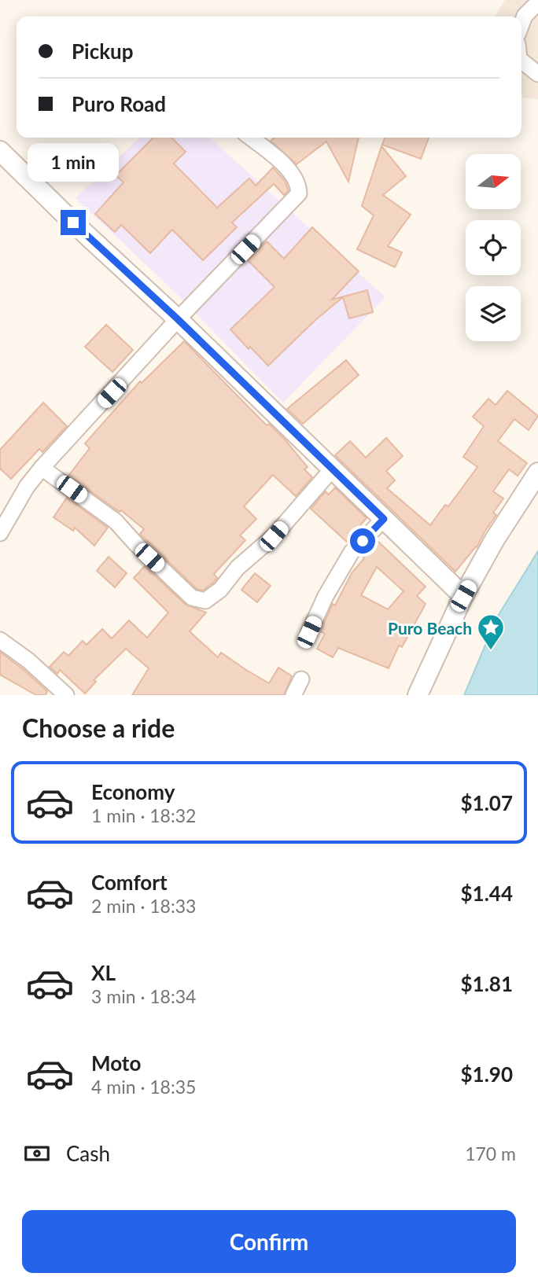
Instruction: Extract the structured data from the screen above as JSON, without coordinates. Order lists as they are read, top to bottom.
{
  "places": {
    "place": ["Puro Beach"]
  },
  "north": "right",
  "page": {
    "banner": ["Pickup", "Puro Road"],
    "bubble": "1 min",
    "heading": "Choose a ride",
    "list": [
      {
        "name": "Economy",
        "note": "1 min · 18:32",
        "value": "$1.07"
      },
      {
        "name": "Comfort",
        "note": "2 min · 18:33",
        "value": "$1.44"
      },
      {
        "name": "XL",
        "note": "3 min · 18:34",
        "value": "$1.81"
      },
      {
        "name": "Moto",
        "note": "4 min · 18:35",
        "value": "$1.90"
      }
    ],
    "pay": ["Cash", "170 m"],
    "buttons": "Confirm"
  }
}
